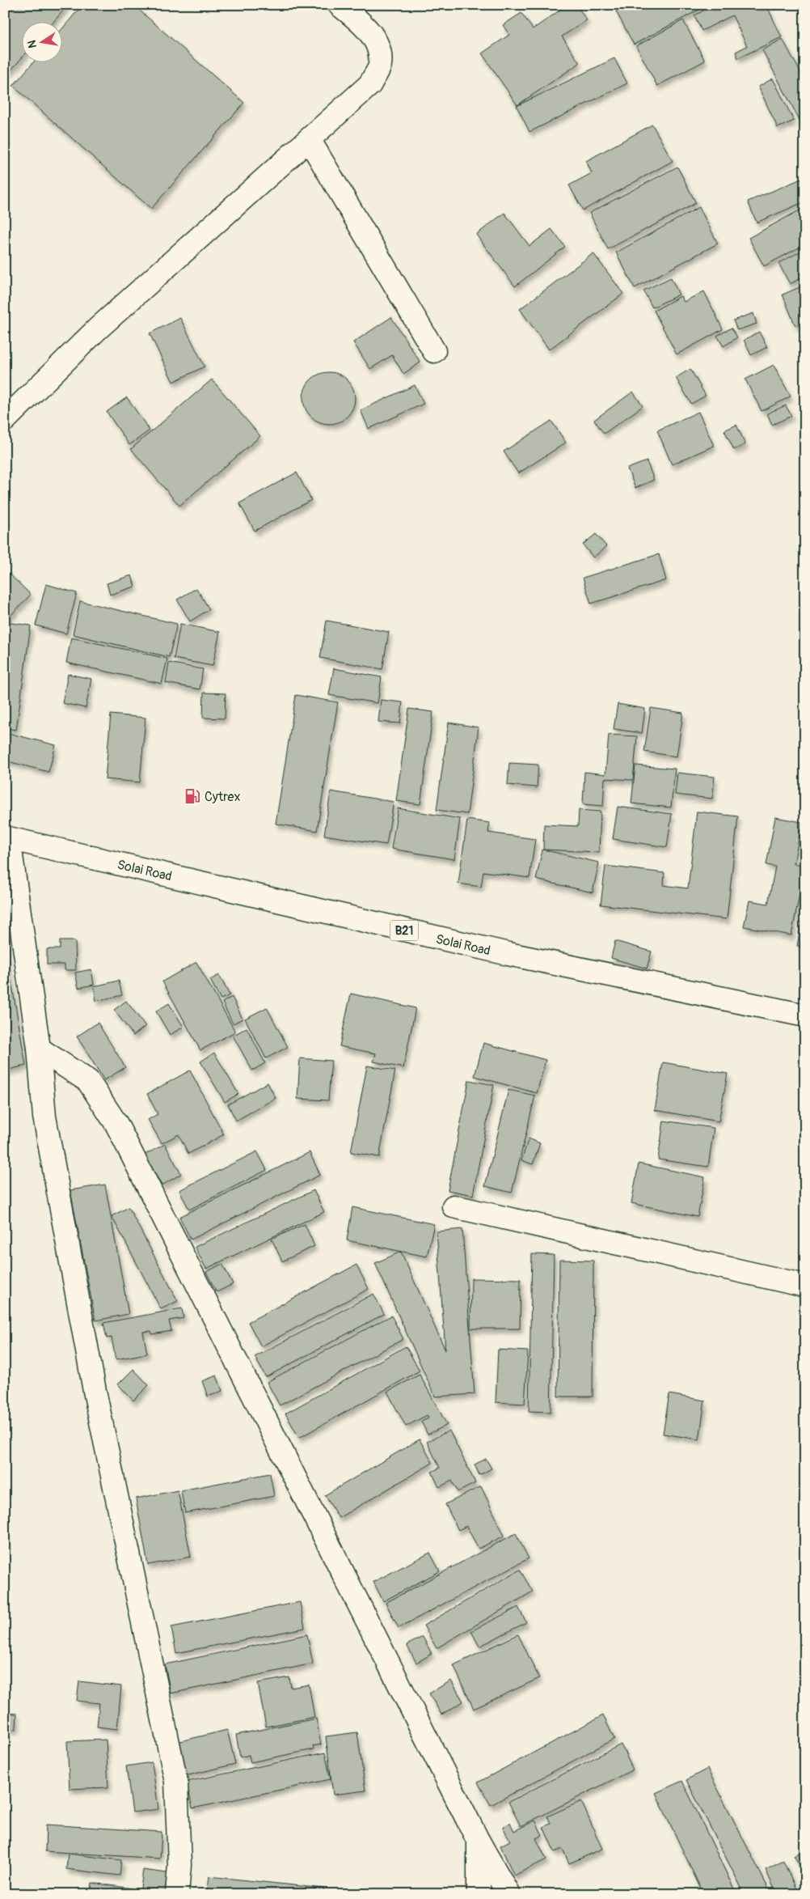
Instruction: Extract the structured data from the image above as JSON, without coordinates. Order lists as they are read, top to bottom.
{
  "streets": {
    "main road": ["Solai Road", "B21"]
  },
  "places": {
    "fuel station": ["Cytrex"]
  },
  "north": "left"
}
